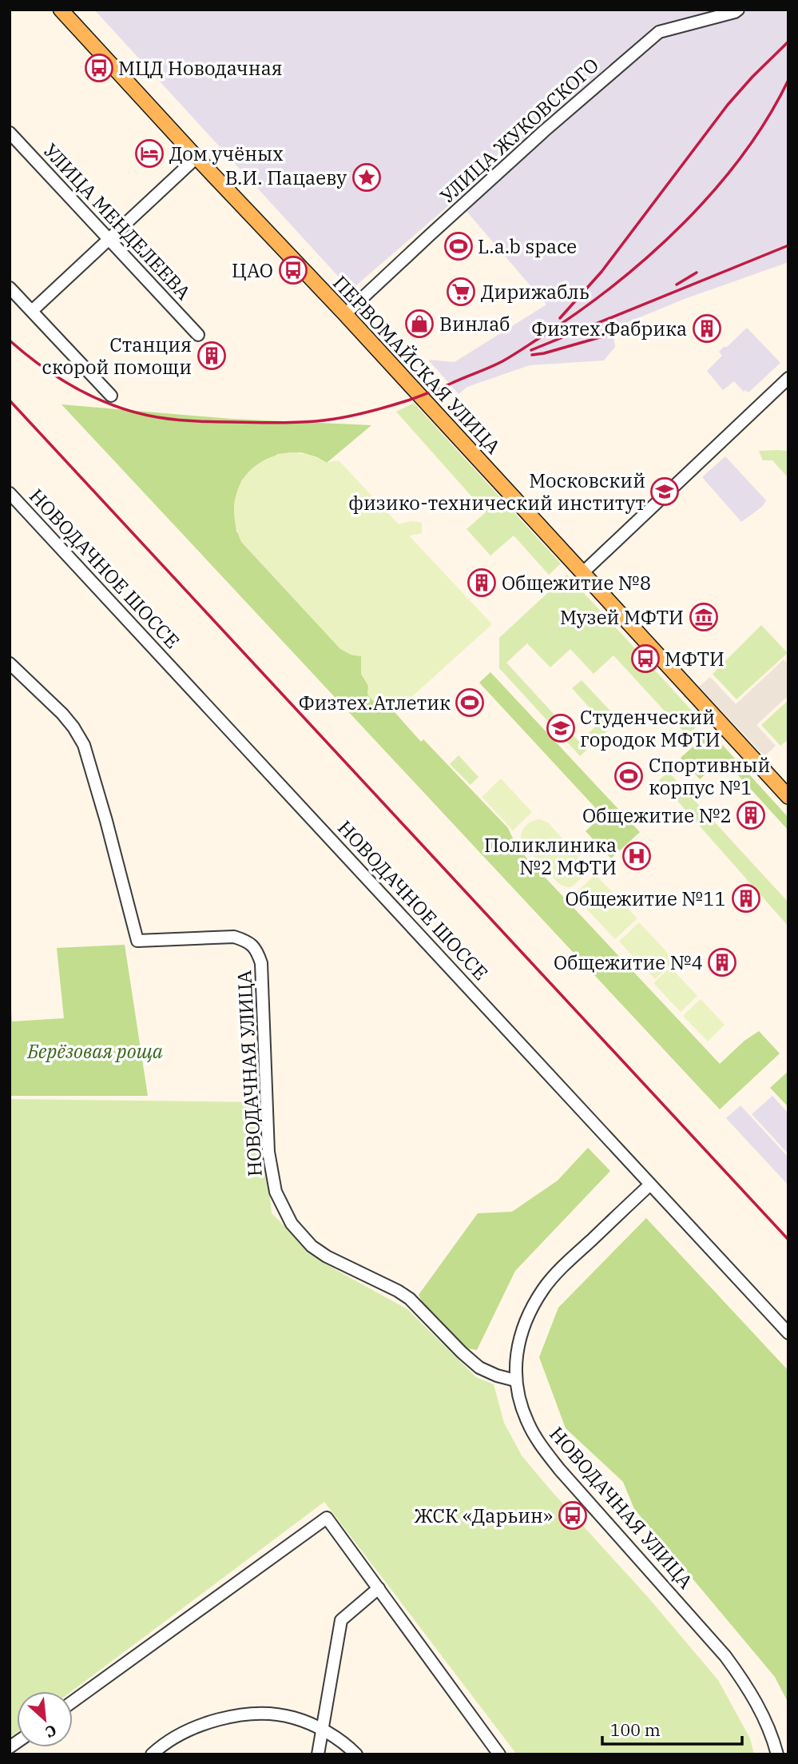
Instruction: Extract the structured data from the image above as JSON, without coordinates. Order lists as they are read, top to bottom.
{
  "streets": {
    "main road": ["ПЕРВОМАЙСКАЯ УЛИЦА"],
    "street": [
      "УЛИЦА ЖУКОВСКОГО",
      "УЛИЦА МЕНДЕЛЕЕВА",
      "НОВОДАЧНОЕ ШОССЕ",
      "НОВОДАЧНАЯ УЛИЦА"
    ]
  },
  "crossings": [
    ["УЛИЦА ЖУКОВСКОГО", "ПЕРВОМАЙСКАЯ УЛИЦА"]
  ],
  "parks": ["Берёзовая роща"],
  "places": {
    "bus stop": [
      "МЦД Новодачная",
      "ЦАО",
      "МФТИ",
      "ЖСК «Дарьин»"
    ],
    "hotel": ["Дом учёных"],
    "place": ["В.И. Пацаеву"],
    "sports": ["L.a.b space", "Физтех.Атлетик", "Спортивный корпус №1"],
    "supermarket": ["Дирижабль"],
    "shop": ["Винлаб"],
    "building": [
      "Физтех.Фабрика",
      "Станция скорой помощи",
      "Общежитие №8",
      "Общежитие №2",
      "Общежитие №11",
      "Общежитие №4"
    ],
    "school or university": ["Московский физико-технический институт", "Студенческий городок МФТИ"],
    "museum": ["Музей МФТИ"],
    "hospital": ["Поликлиника №2 МФТИ"]
  },
  "scale_bar": "100 m",
  "north": "bottom right"
}
